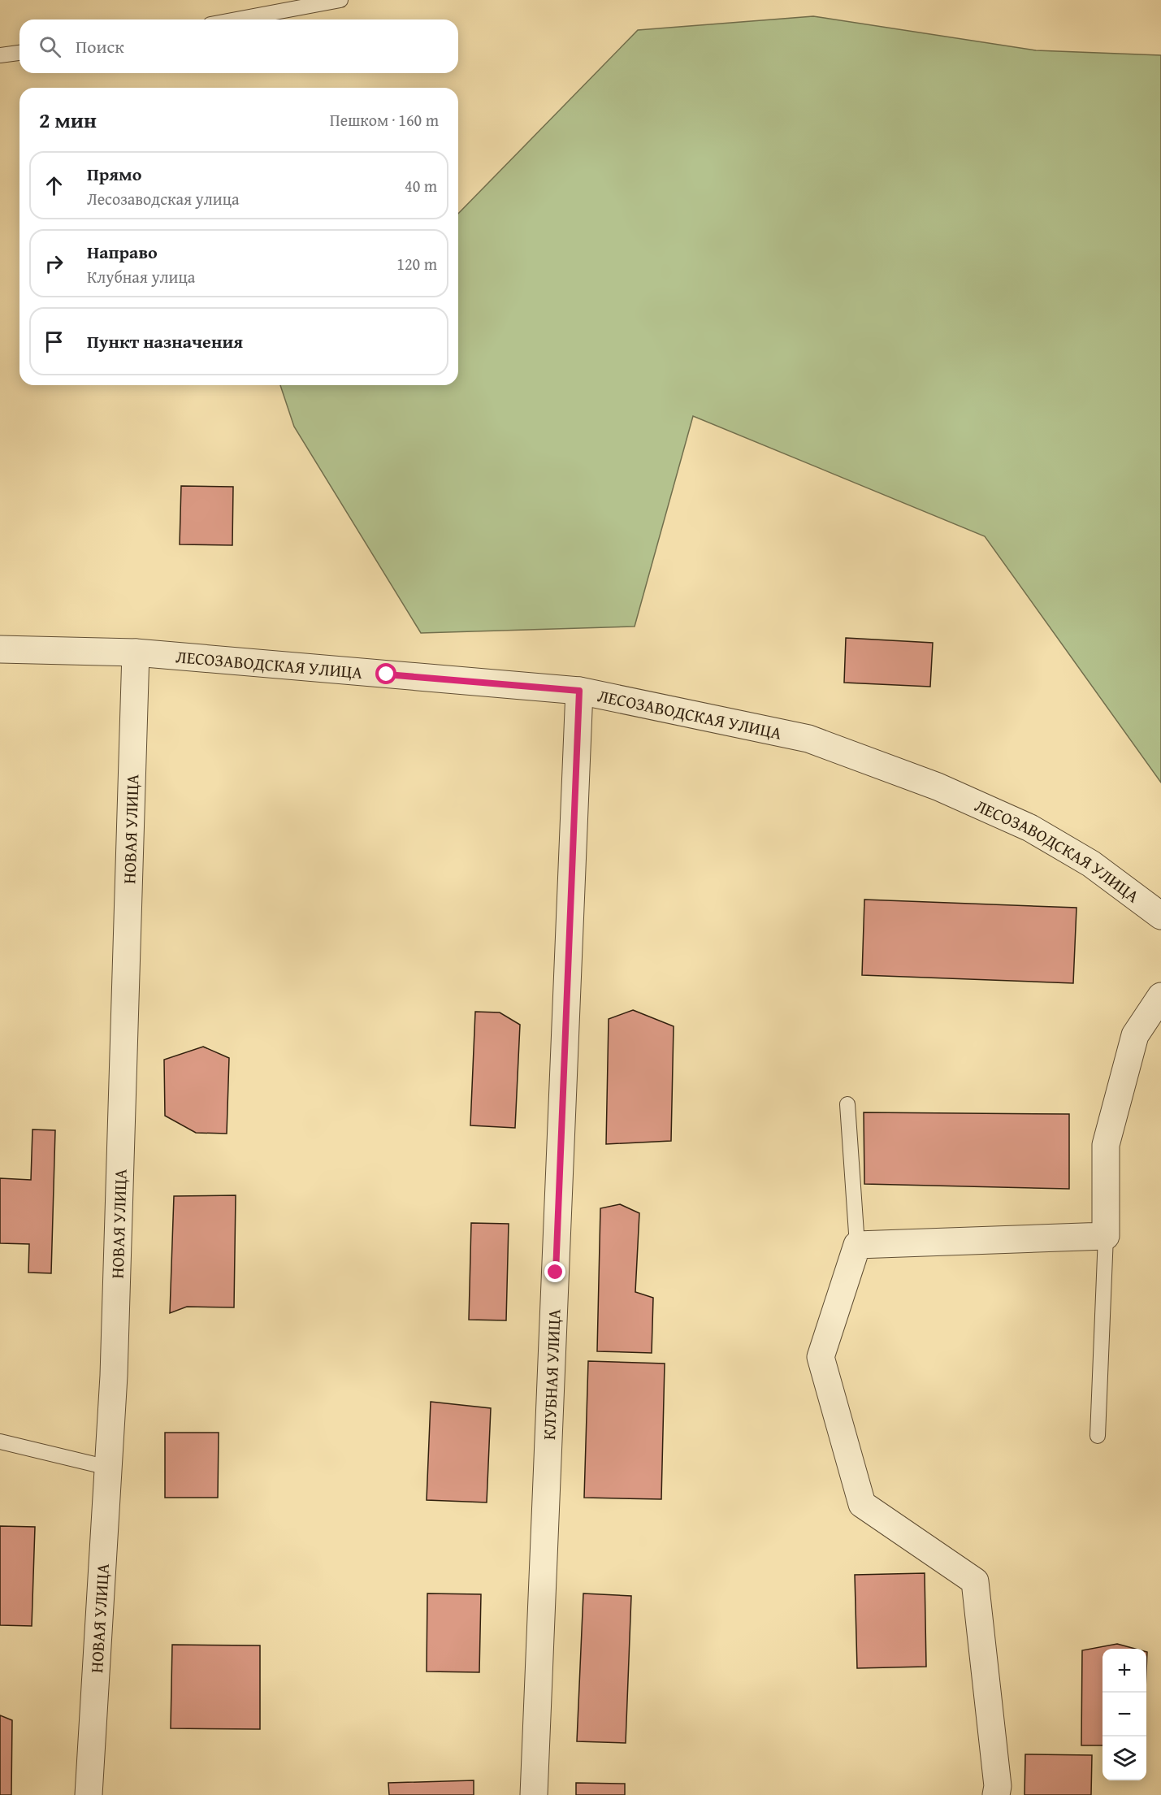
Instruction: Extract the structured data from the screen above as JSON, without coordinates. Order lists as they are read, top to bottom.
{
  "streets": {
    "street": ["ЛЕСОЗАВОДСКАЯ УЛИЦА", "НОВАЯ УЛИЦА", "КЛУБНАЯ УЛИЦА"]
  },
  "crossings": [
    ["ЛЕСОЗАВОДСКАЯ УЛИЦА", "НОВАЯ УЛИЦА"],
    ["ЛЕСОЗАВОДСКАЯ УЛИЦА", "КЛУБНАЯ УЛИЦА"]
  ],
  "page": {
    "search": "Поиск",
    "heading": ["2 мин", "Пешком · 160 m"],
    "list": [
      ["Прямо", "Лесозаводская улица", "40 m"],
      ["Направо", "Клубная улица", "120 m"],
      "Пункт назначения"
    ],
    "map_buttons": ["+", "−"]
  }
}
